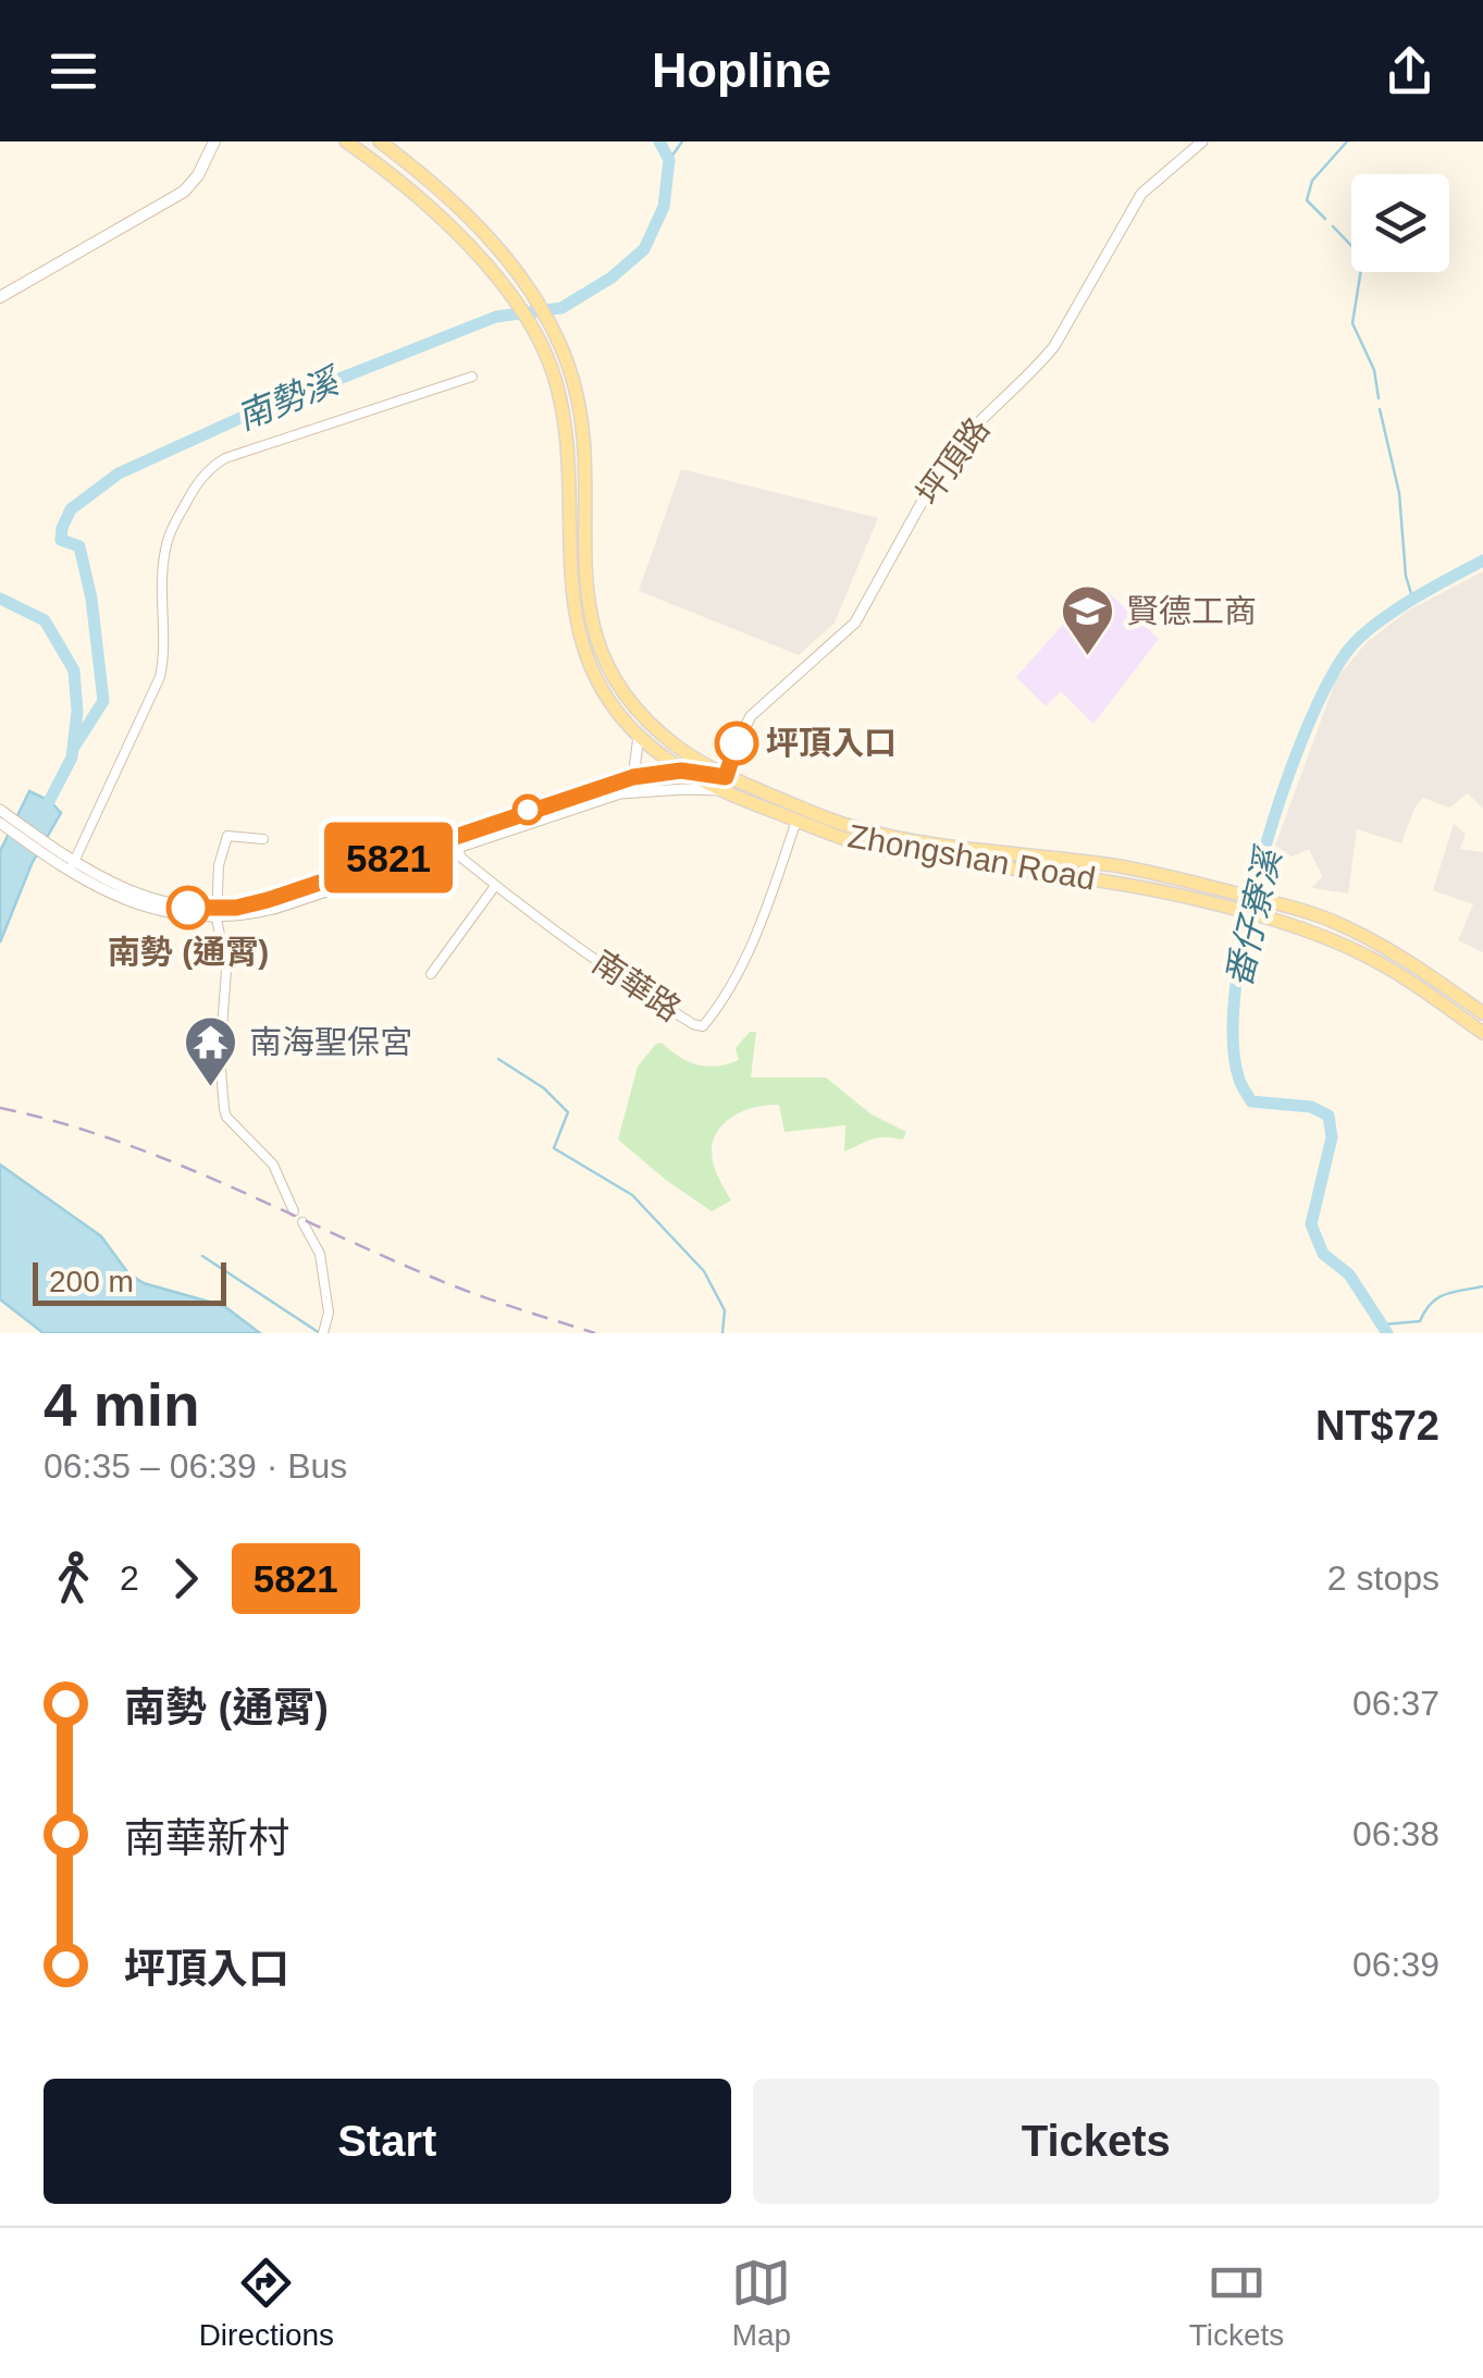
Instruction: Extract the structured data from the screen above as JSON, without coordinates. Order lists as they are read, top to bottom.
{
  "streets": {
    "main road": ["Zhongshan Road"],
    "street": ["坪頂路", "南華路"]
  },
  "crossings": [
    ["坪頂路", "Zhongshan Road"],
    ["Zhongshan Road", "南華路"]
  ],
  "water": ["南勢溪", "番仔寮溪"],
  "places": {
    "school or university": ["賢德工商"],
    "other": ["坪頂入口", "南勢 (通霄)"],
    "temple": ["南海聖保宮"]
  },
  "lines": ["bus line 5821"],
  "scale_bar": "200 m",
  "page": {
    "header": "Hopline",
    "on_map": "5821",
    "scale": "200 m",
    "heading": ["4 min", "06:35 – 06:39 · Bus", "NT$72"],
    "legs": ["2", "5821", "2 stops"],
    "list": [
      {
        "name": "南勢 (通霄)",
        "value": "06:37"
      },
      {
        "name": "南華新村",
        "value": "06:38"
      },
      {
        "name": "坪頂入口",
        "value": "06:39"
      }
    ],
    "buttons": ["Start", "Tickets"],
    "tabs": ["Directions", "Map", "Tickets"]
  }
}
